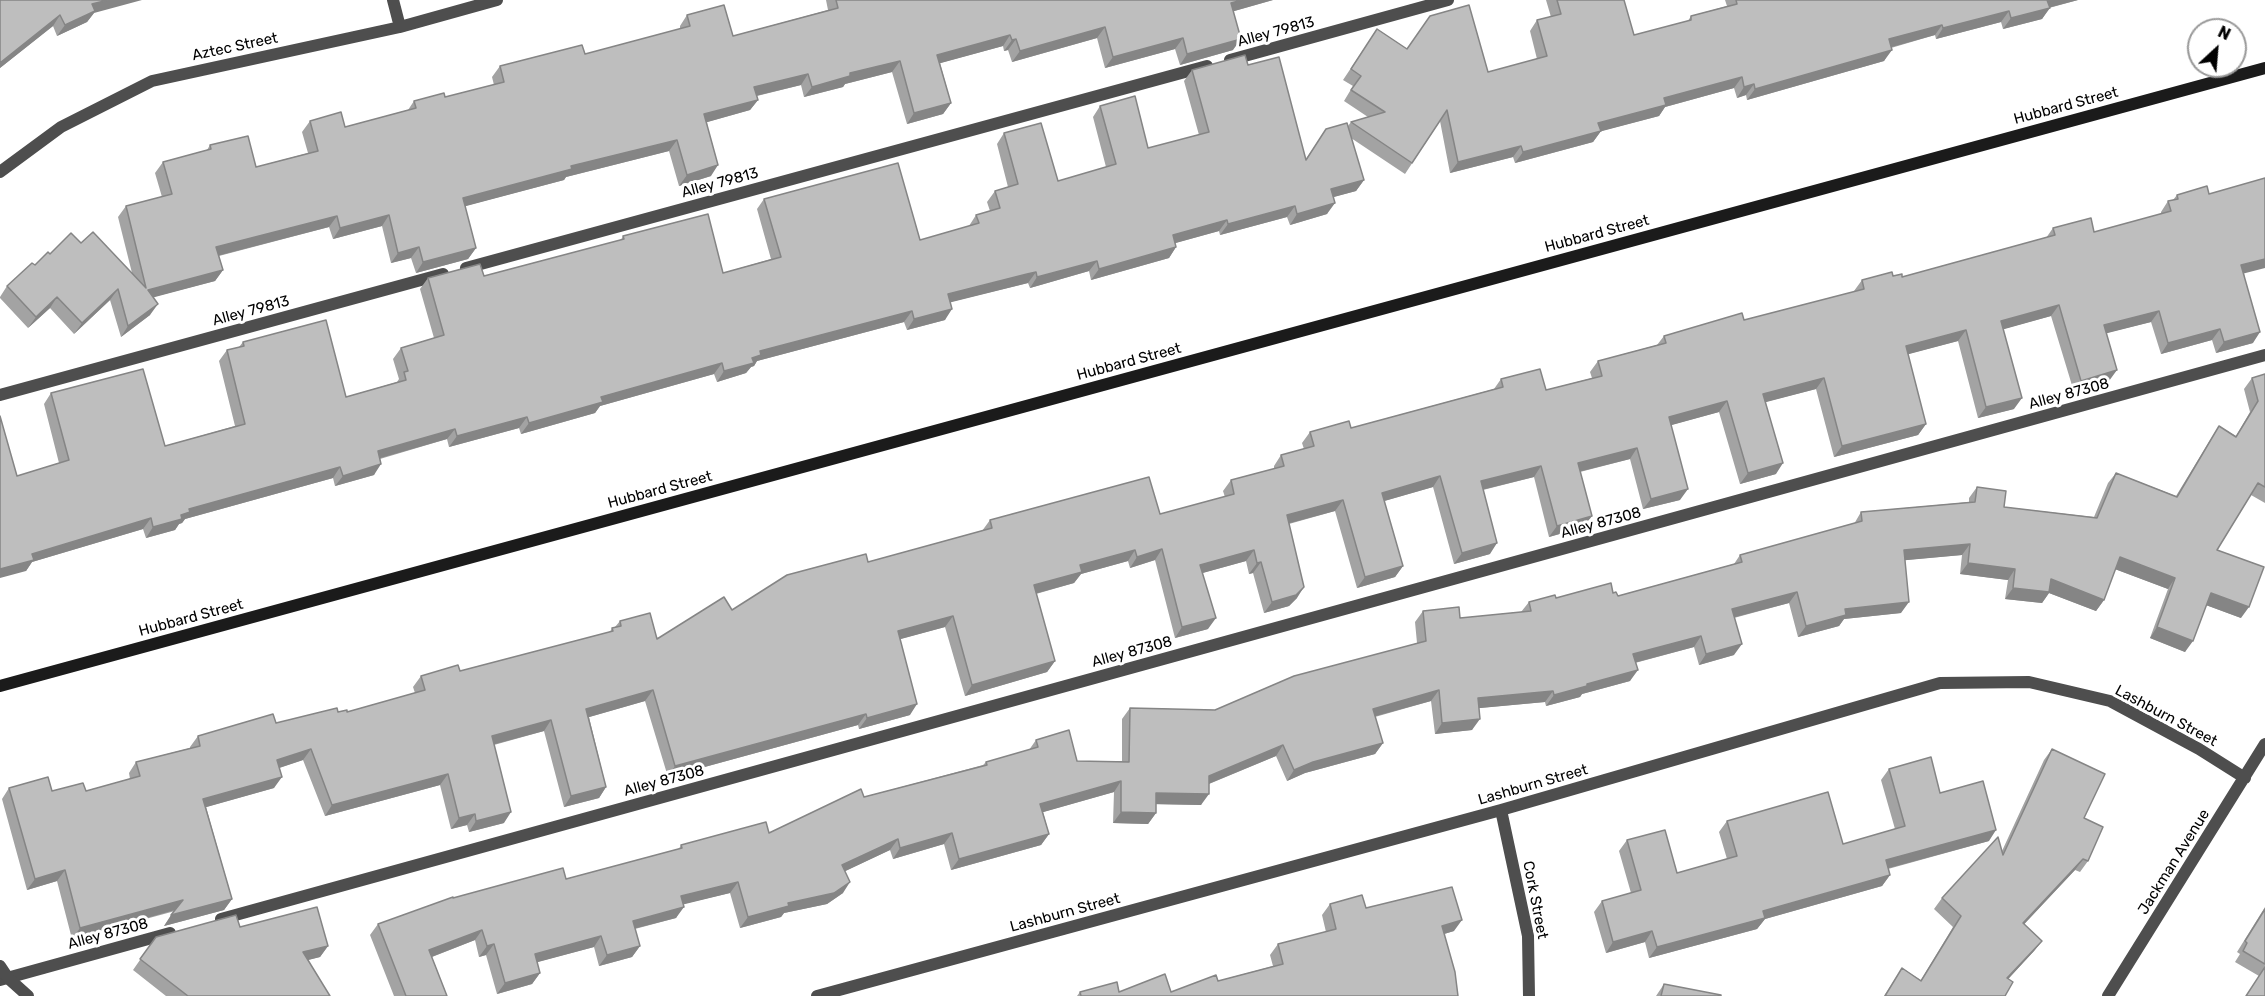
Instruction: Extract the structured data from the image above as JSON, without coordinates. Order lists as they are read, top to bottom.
{
  "streets": {
    "main road": ["Hubbard Street"],
    "street": [
      "Alley 79813",
      "Aztec Street",
      "Alley 87308",
      "Lashburn Street",
      "Jackman Avenue",
      "Cork Street"
    ]
  },
  "crossings": [
    ["Lashburn Street", "Jackman Avenue"],
    ["Lashburn Street", "Cork Street"]
  ],
  "north": "top right"
}
